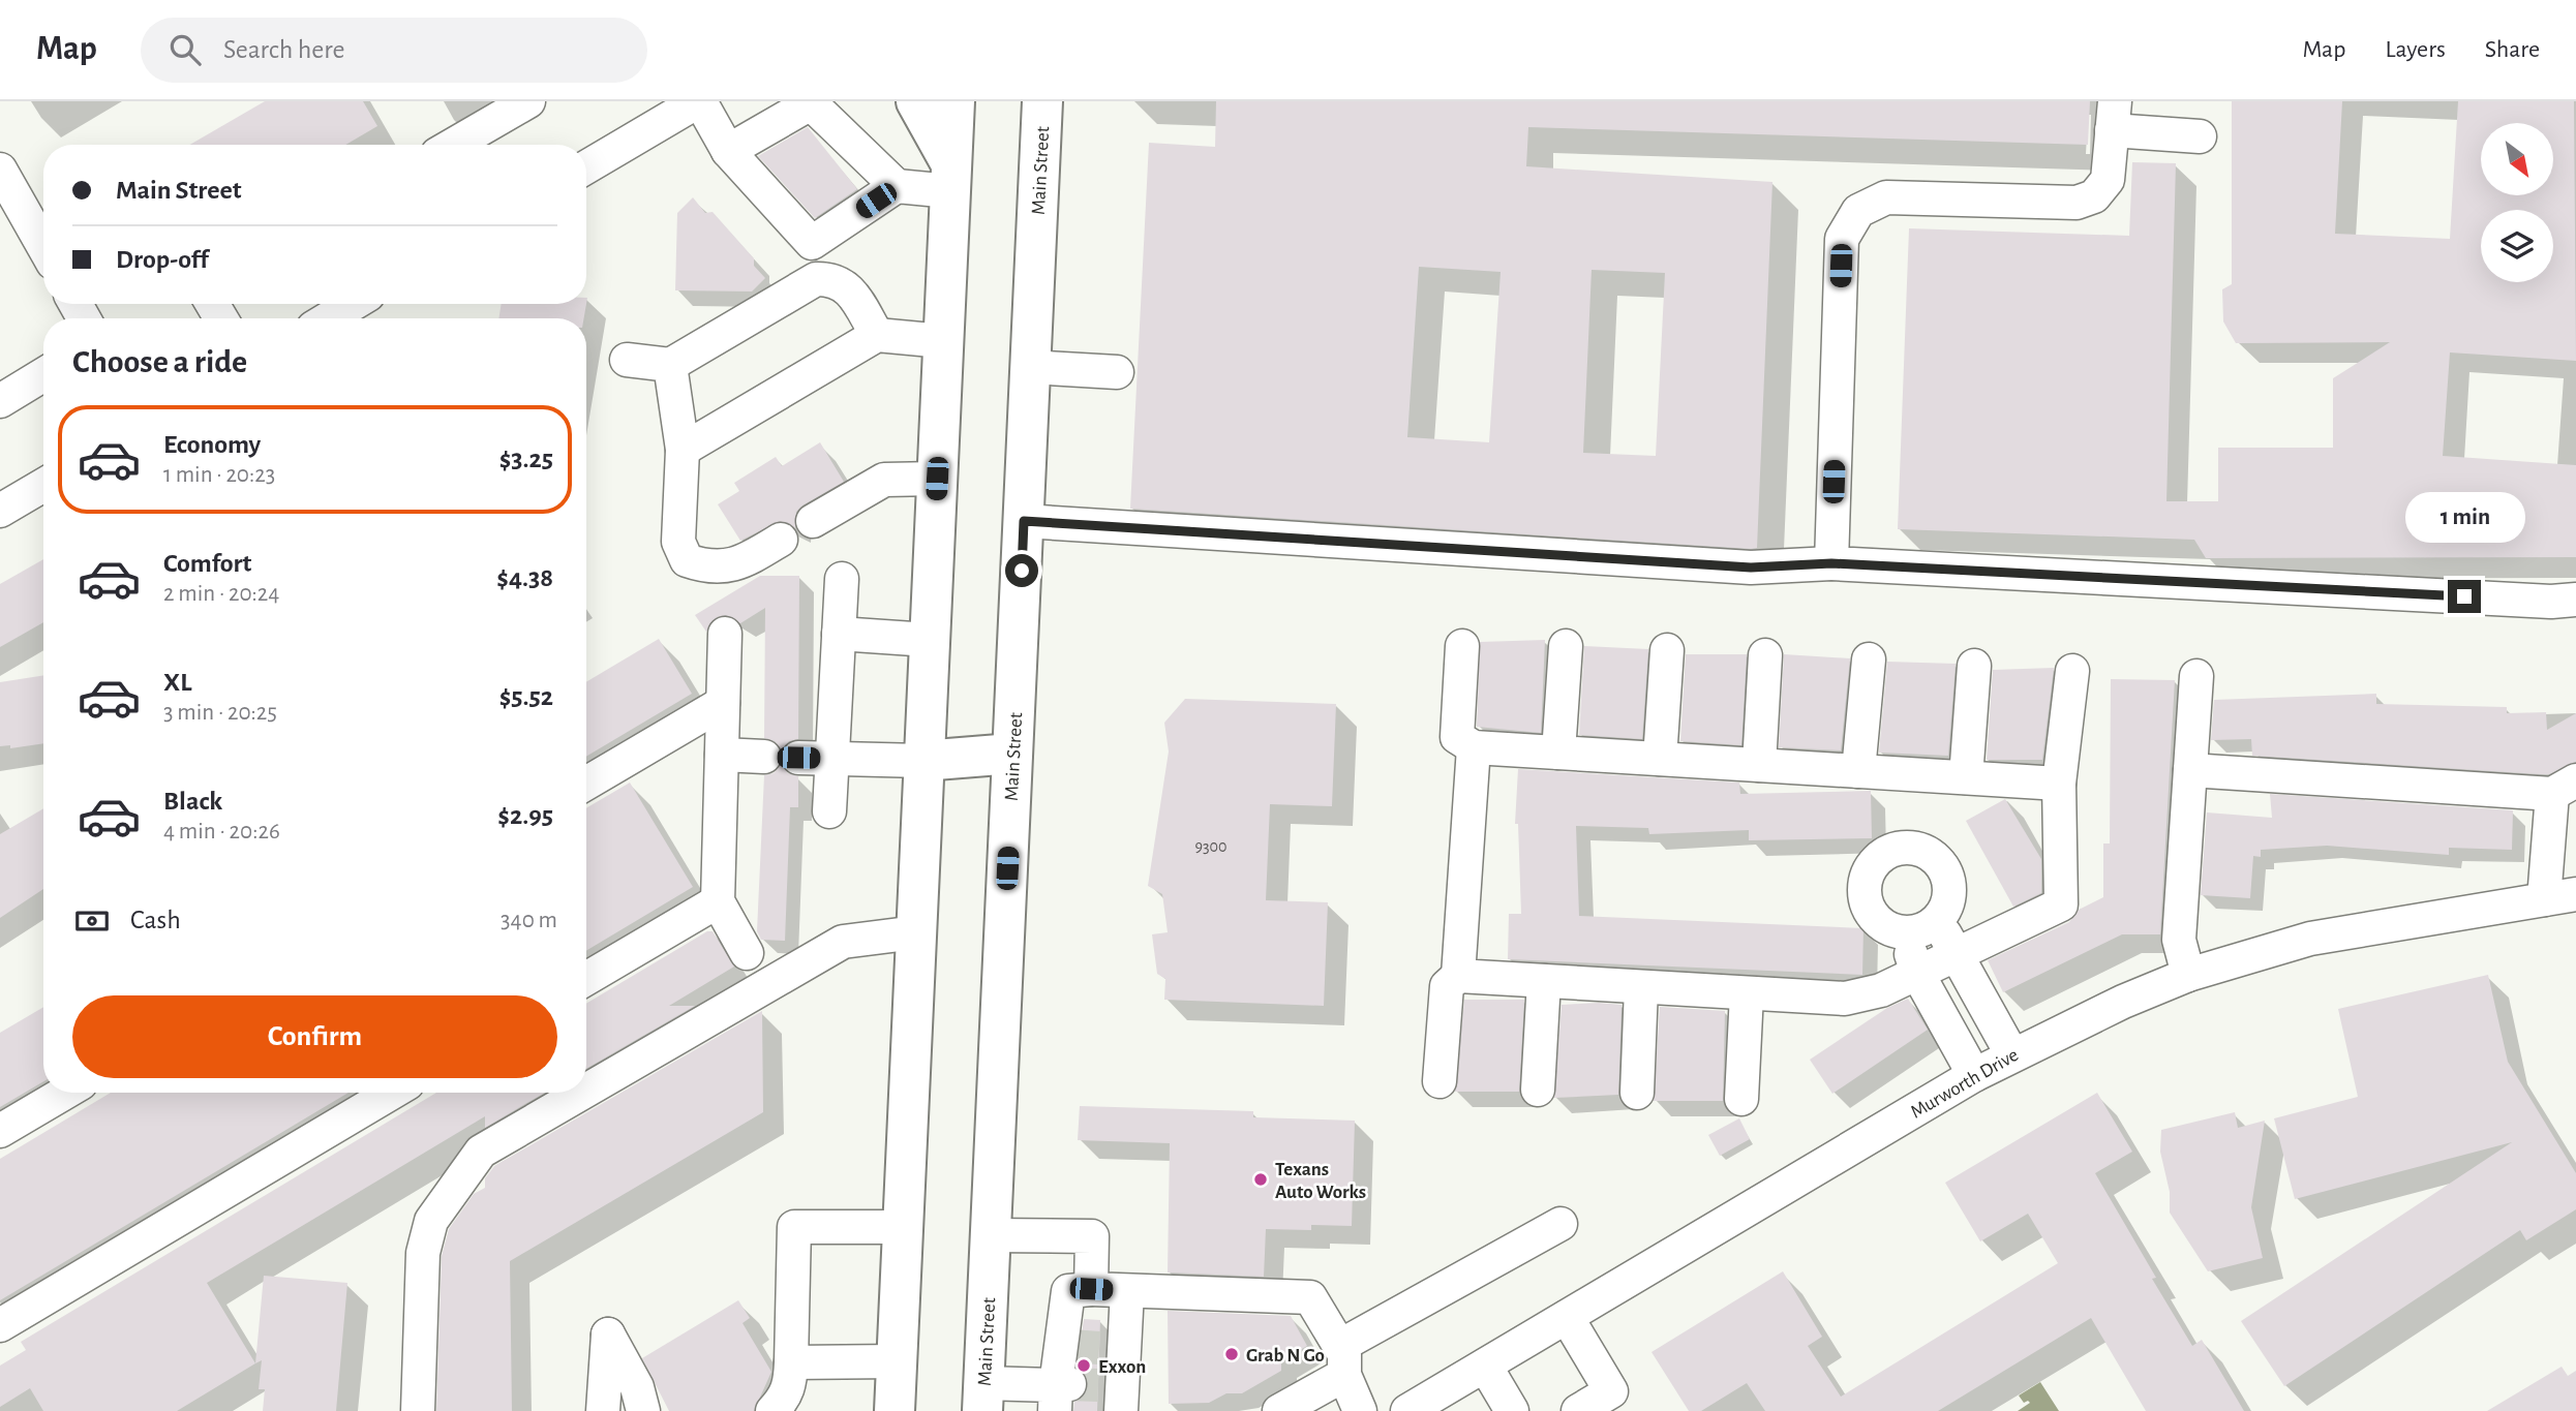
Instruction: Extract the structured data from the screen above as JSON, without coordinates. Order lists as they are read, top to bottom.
{
  "streets": {
    "main road": ["Main Street"],
    "street": ["Murworth Drive"]
  },
  "places": ["Texans Auto Works", "Grab N Go", "Exxon"],
  "house_numbers": ["9300"],
  "north": "bottom right",
  "page": {
    "header": "Map",
    "search": "Search here",
    "nav": ["Map", "Layers", "Share"],
    "banner": ["Main Street", "Drop-off"],
    "heading": "Choose a ride",
    "list": [
      {
        "name": "Economy",
        "note": "1 min · 20:23",
        "value": "$3.25"
      },
      {
        "name": "Comfort",
        "note": "2 min · 20:24",
        "value": "$4.38"
      },
      {
        "name": "XL",
        "note": "3 min · 20:25",
        "value": "$5.52"
      },
      {
        "name": "Black",
        "note": "4 min · 20:26",
        "value": "$2.95"
      }
    ],
    "bubble": "1 min",
    "pay": ["Cash", "340 m"],
    "buttons": "Confirm"
  }
}
